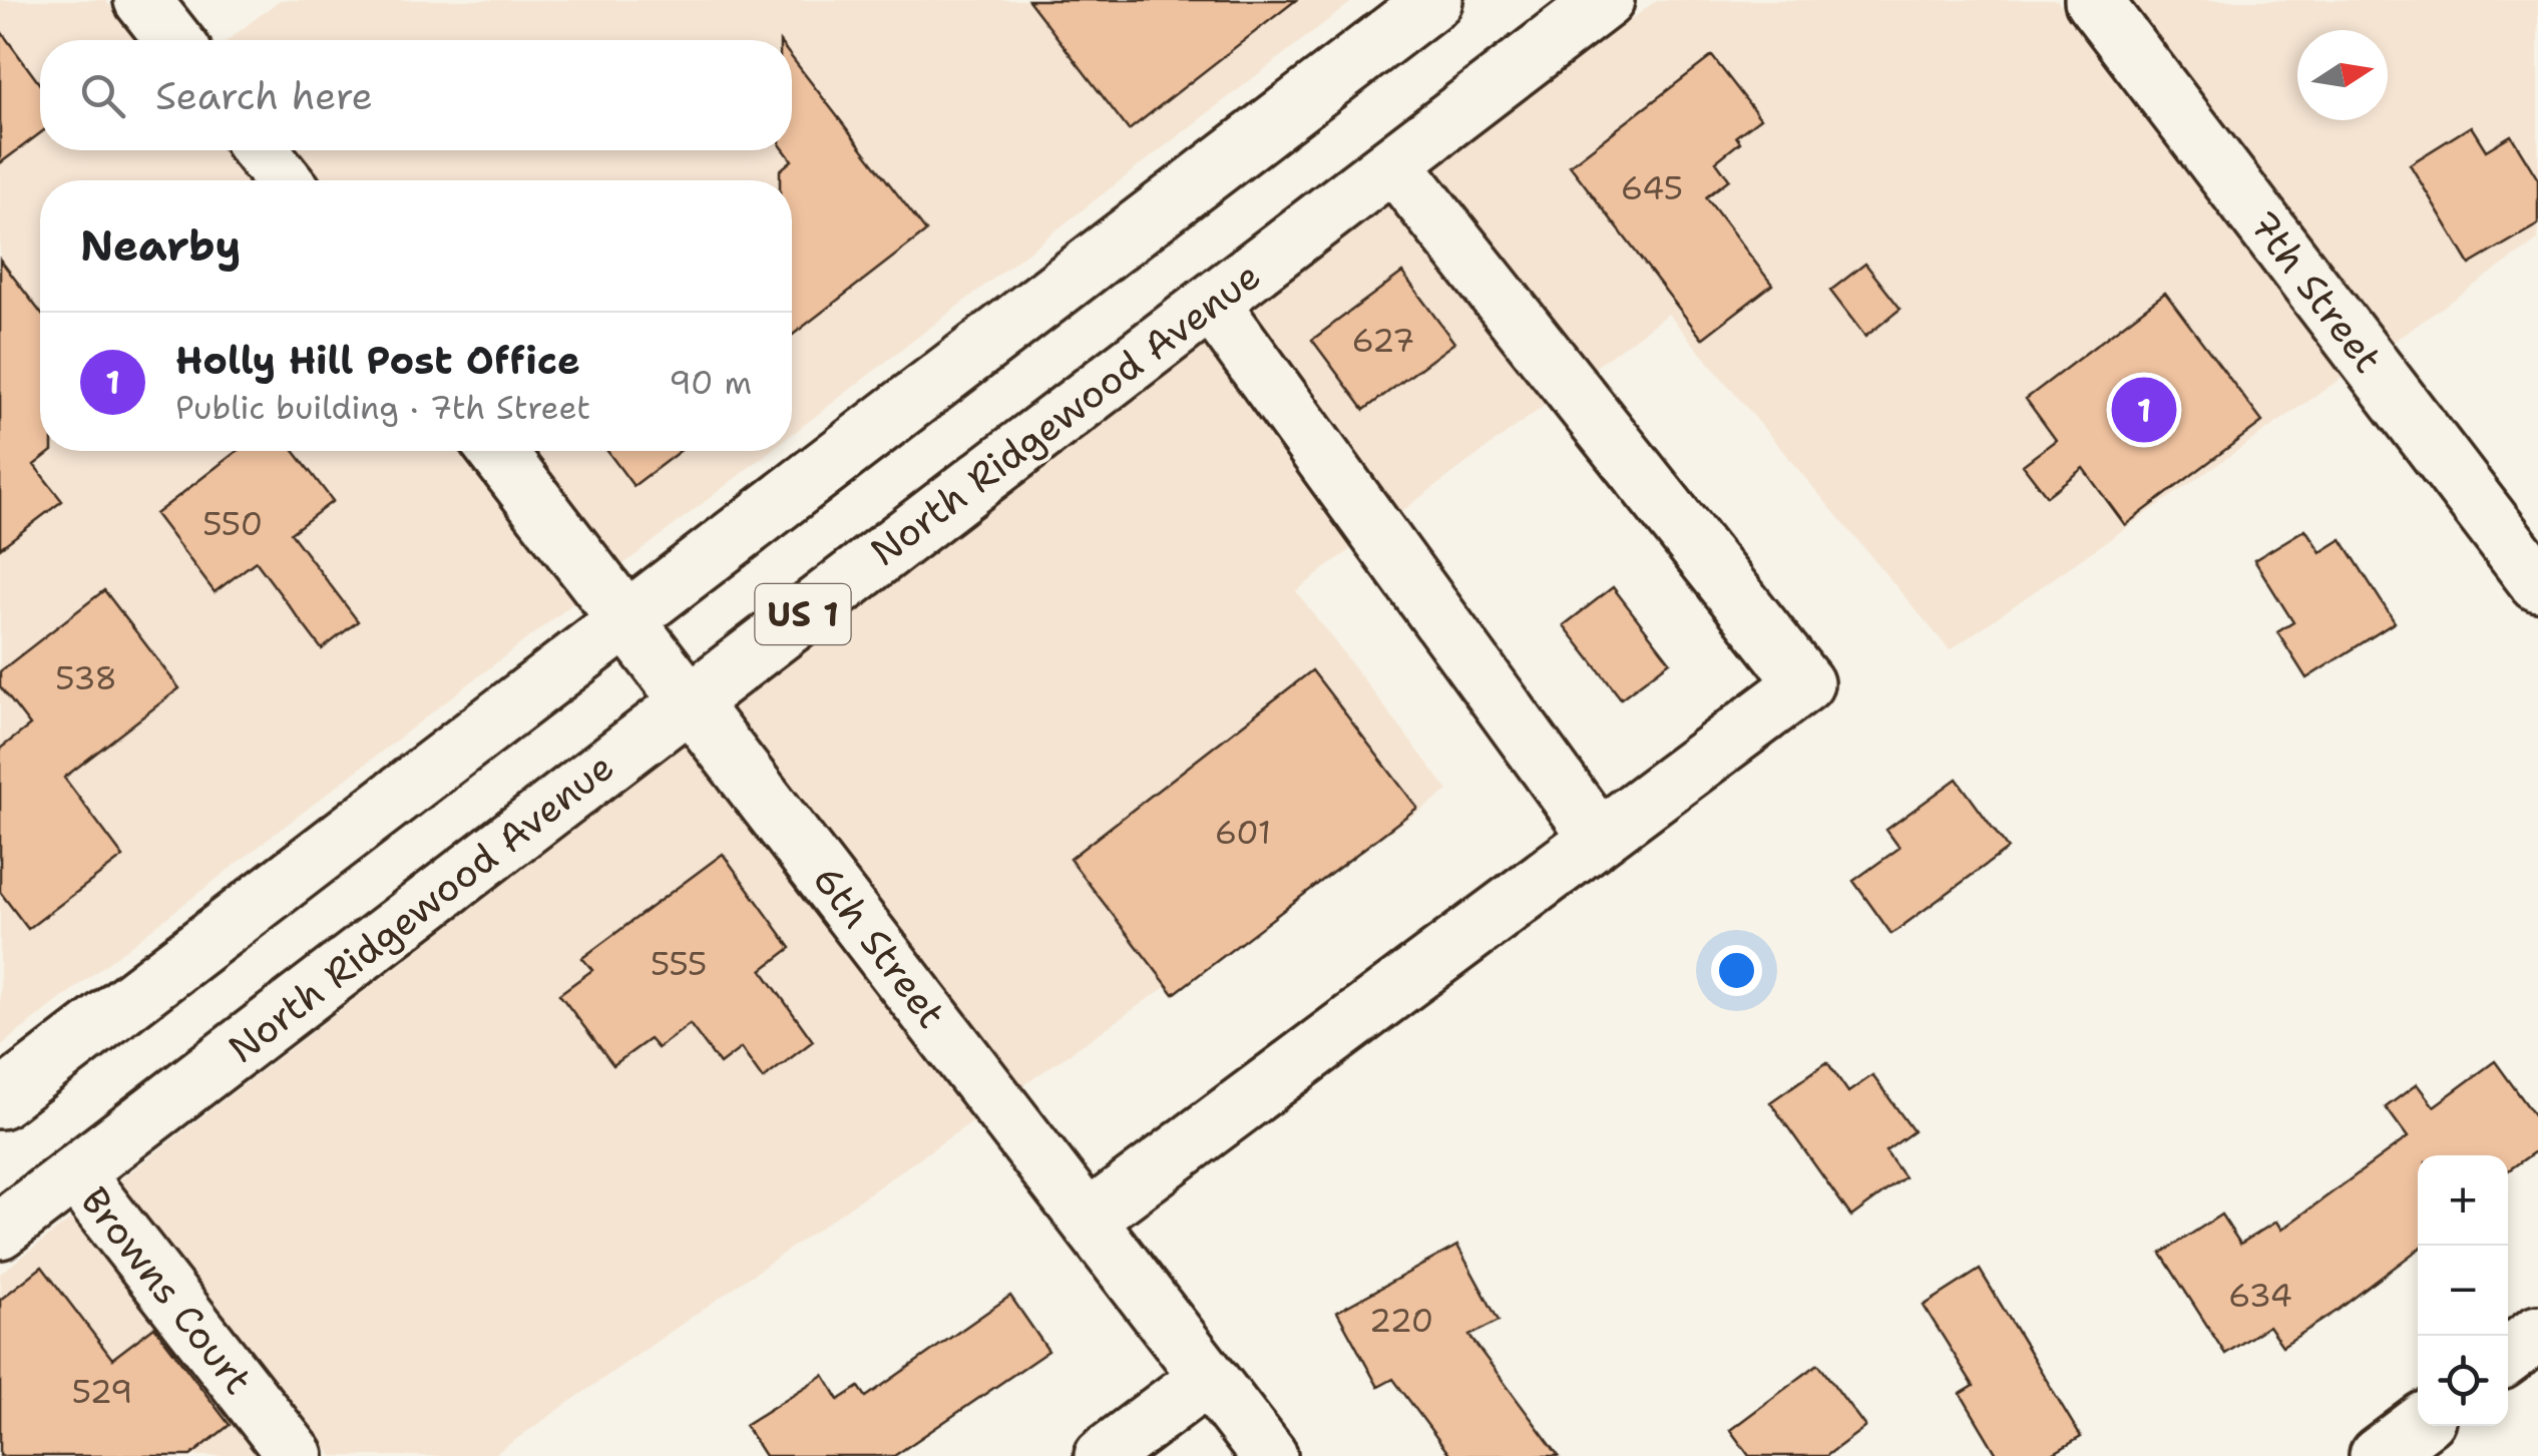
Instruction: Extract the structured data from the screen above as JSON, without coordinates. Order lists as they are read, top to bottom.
{
  "streets": {
    "street": [
      "7th Street",
      "North Ridgewood Avenue",
      "US 1",
      "6th Street",
      "Browns Court"
    ]
  },
  "crossings": [
    ["North Ridgewood Avenue", "6th Street"],
    ["North Ridgewood Avenue", "Browns Court"],
    ["US 1", "6th Street"]
  ],
  "house_numbers": [
    "645",
    "627",
    "550",
    "538",
    "601",
    "555",
    "634",
    "220",
    "529"
  ],
  "north": "right",
  "page": {
    "search": "Search here",
    "heading": "Nearby",
    "list": [
      {
        "mark": "1",
        "name": "Holly Hill Post Office",
        "note": "Public building · 7th Street",
        "value": "90 m"
      }
    ],
    "pins": "1",
    "map_buttons": ["+", "−"]
  }
}
